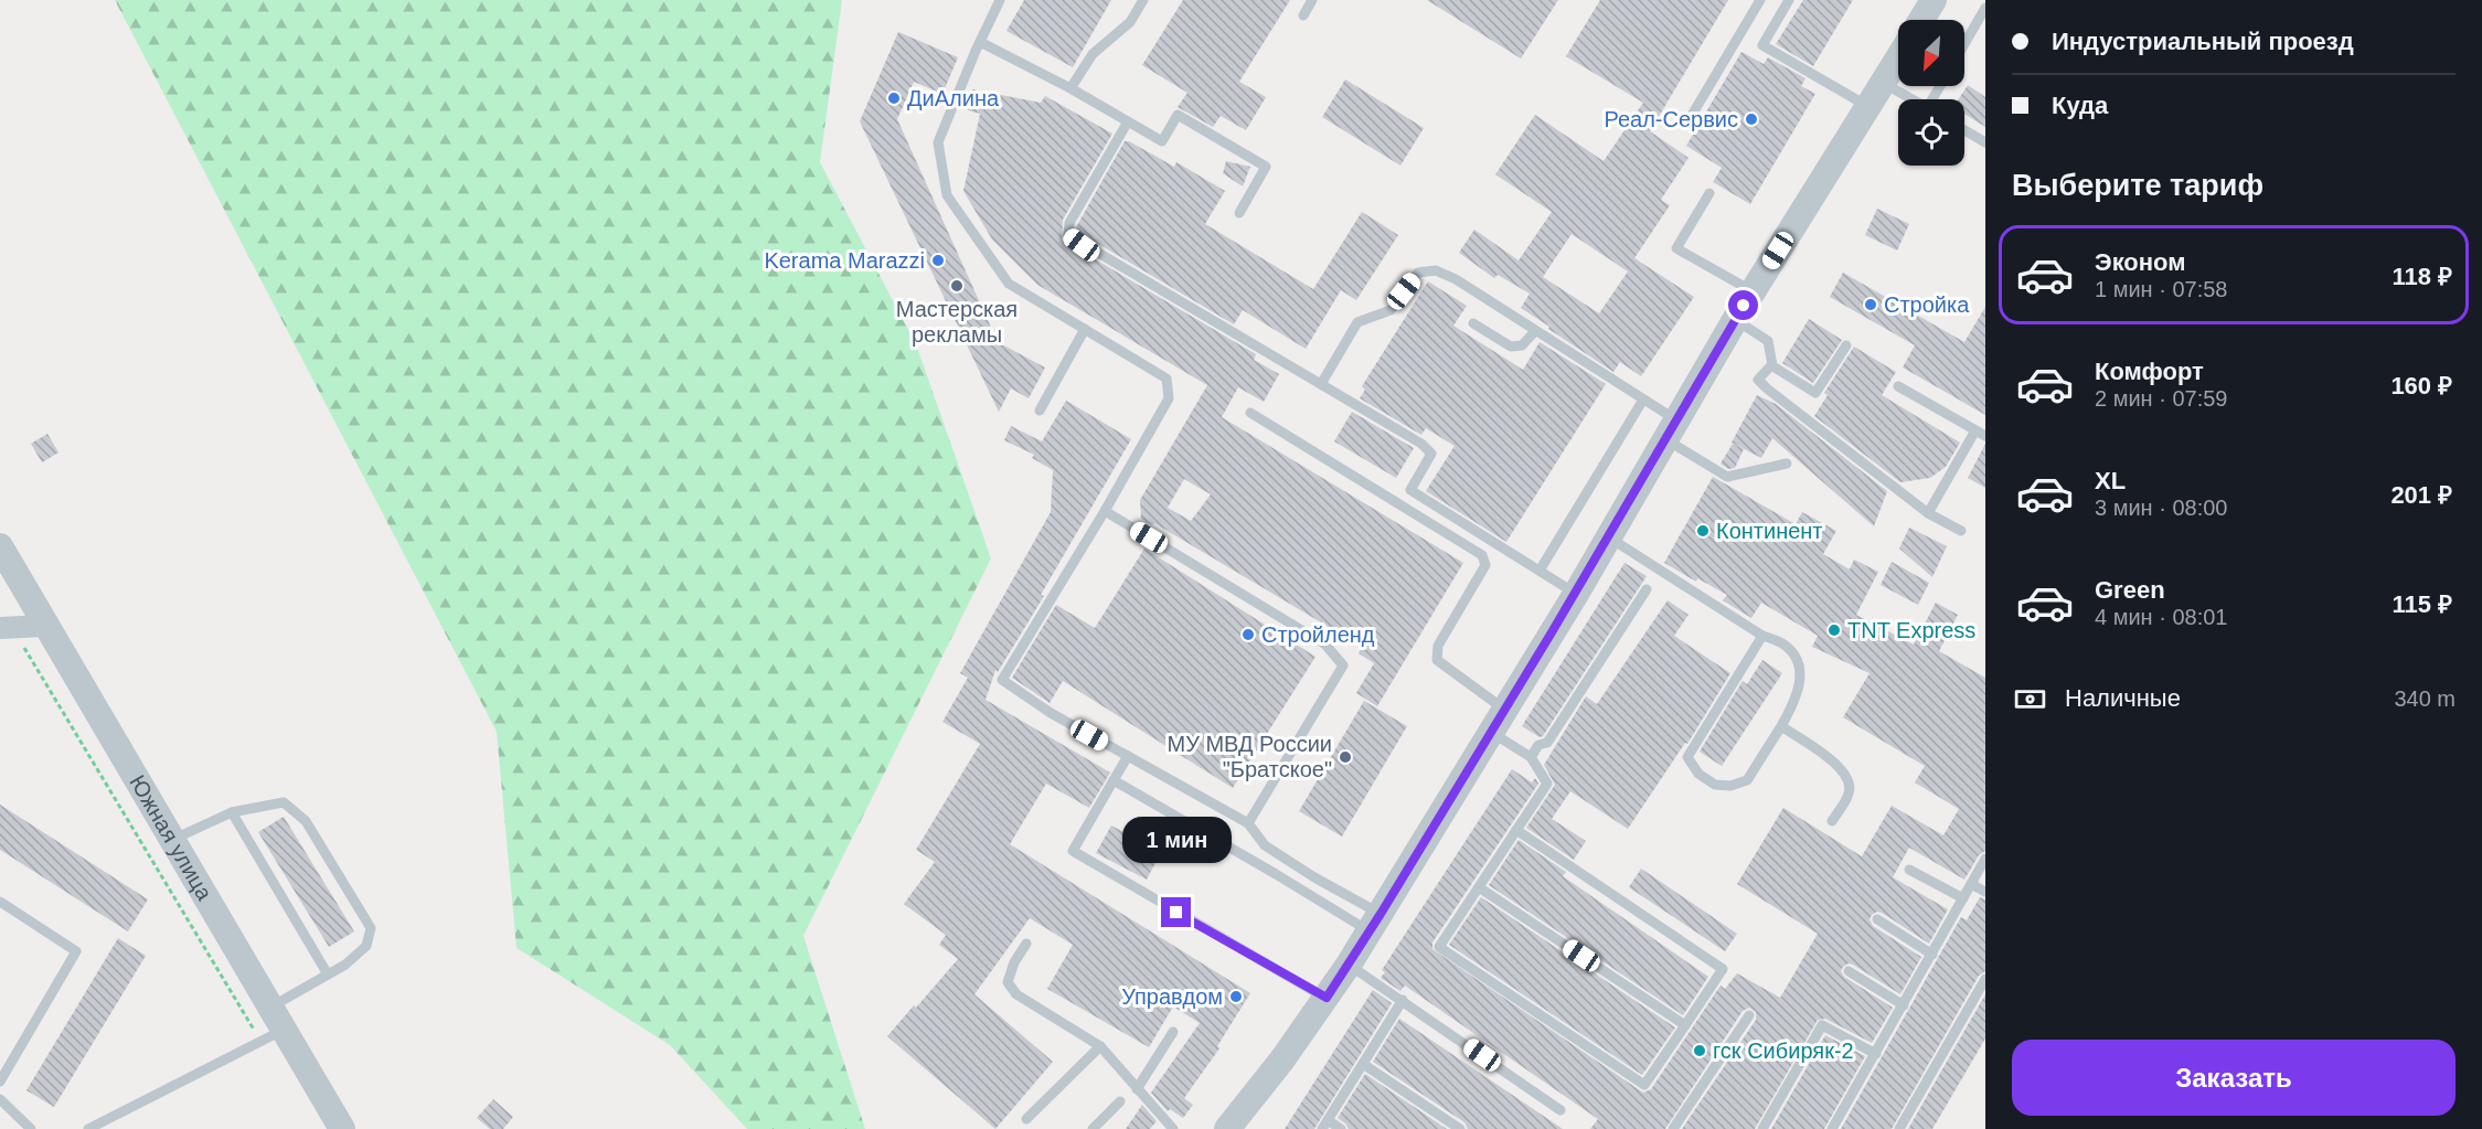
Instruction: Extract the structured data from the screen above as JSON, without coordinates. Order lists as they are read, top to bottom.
{
  "streets": {
    "street": ["Южная улица"]
  },
  "places": [
    "ДиАлина",
    "Реал-Сервис",
    "Kerama Marazzi",
    "Мастерская рекламы",
    "Стройка",
    "Континент",
    "TNT Express",
    "Стройленд",
    "МУ МВД России \"Братское\"",
    "Управдом",
    "гск Сибиряк-2"
  ],
  "north": "bottom left",
  "page": {
    "banner": ["Индустриальный проезд", "Куда"],
    "heading": "Выберите тариф",
    "list": [
      {
        "name": "Эконом",
        "note": "1 мин · 07:58",
        "value": "118 ₽"
      },
      {
        "name": "Комфорт",
        "note": "2 мин · 07:59",
        "value": "160 ₽"
      },
      {
        "name": "XL",
        "note": "3 мин · 08:00",
        "value": "201 ₽"
      },
      {
        "name": "Green",
        "note": "4 мин · 08:01",
        "value": "115 ₽"
      }
    ],
    "pay": ["Наличные", "340 m"],
    "bubble": "1 мин",
    "buttons": "Заказать"
  }
}
